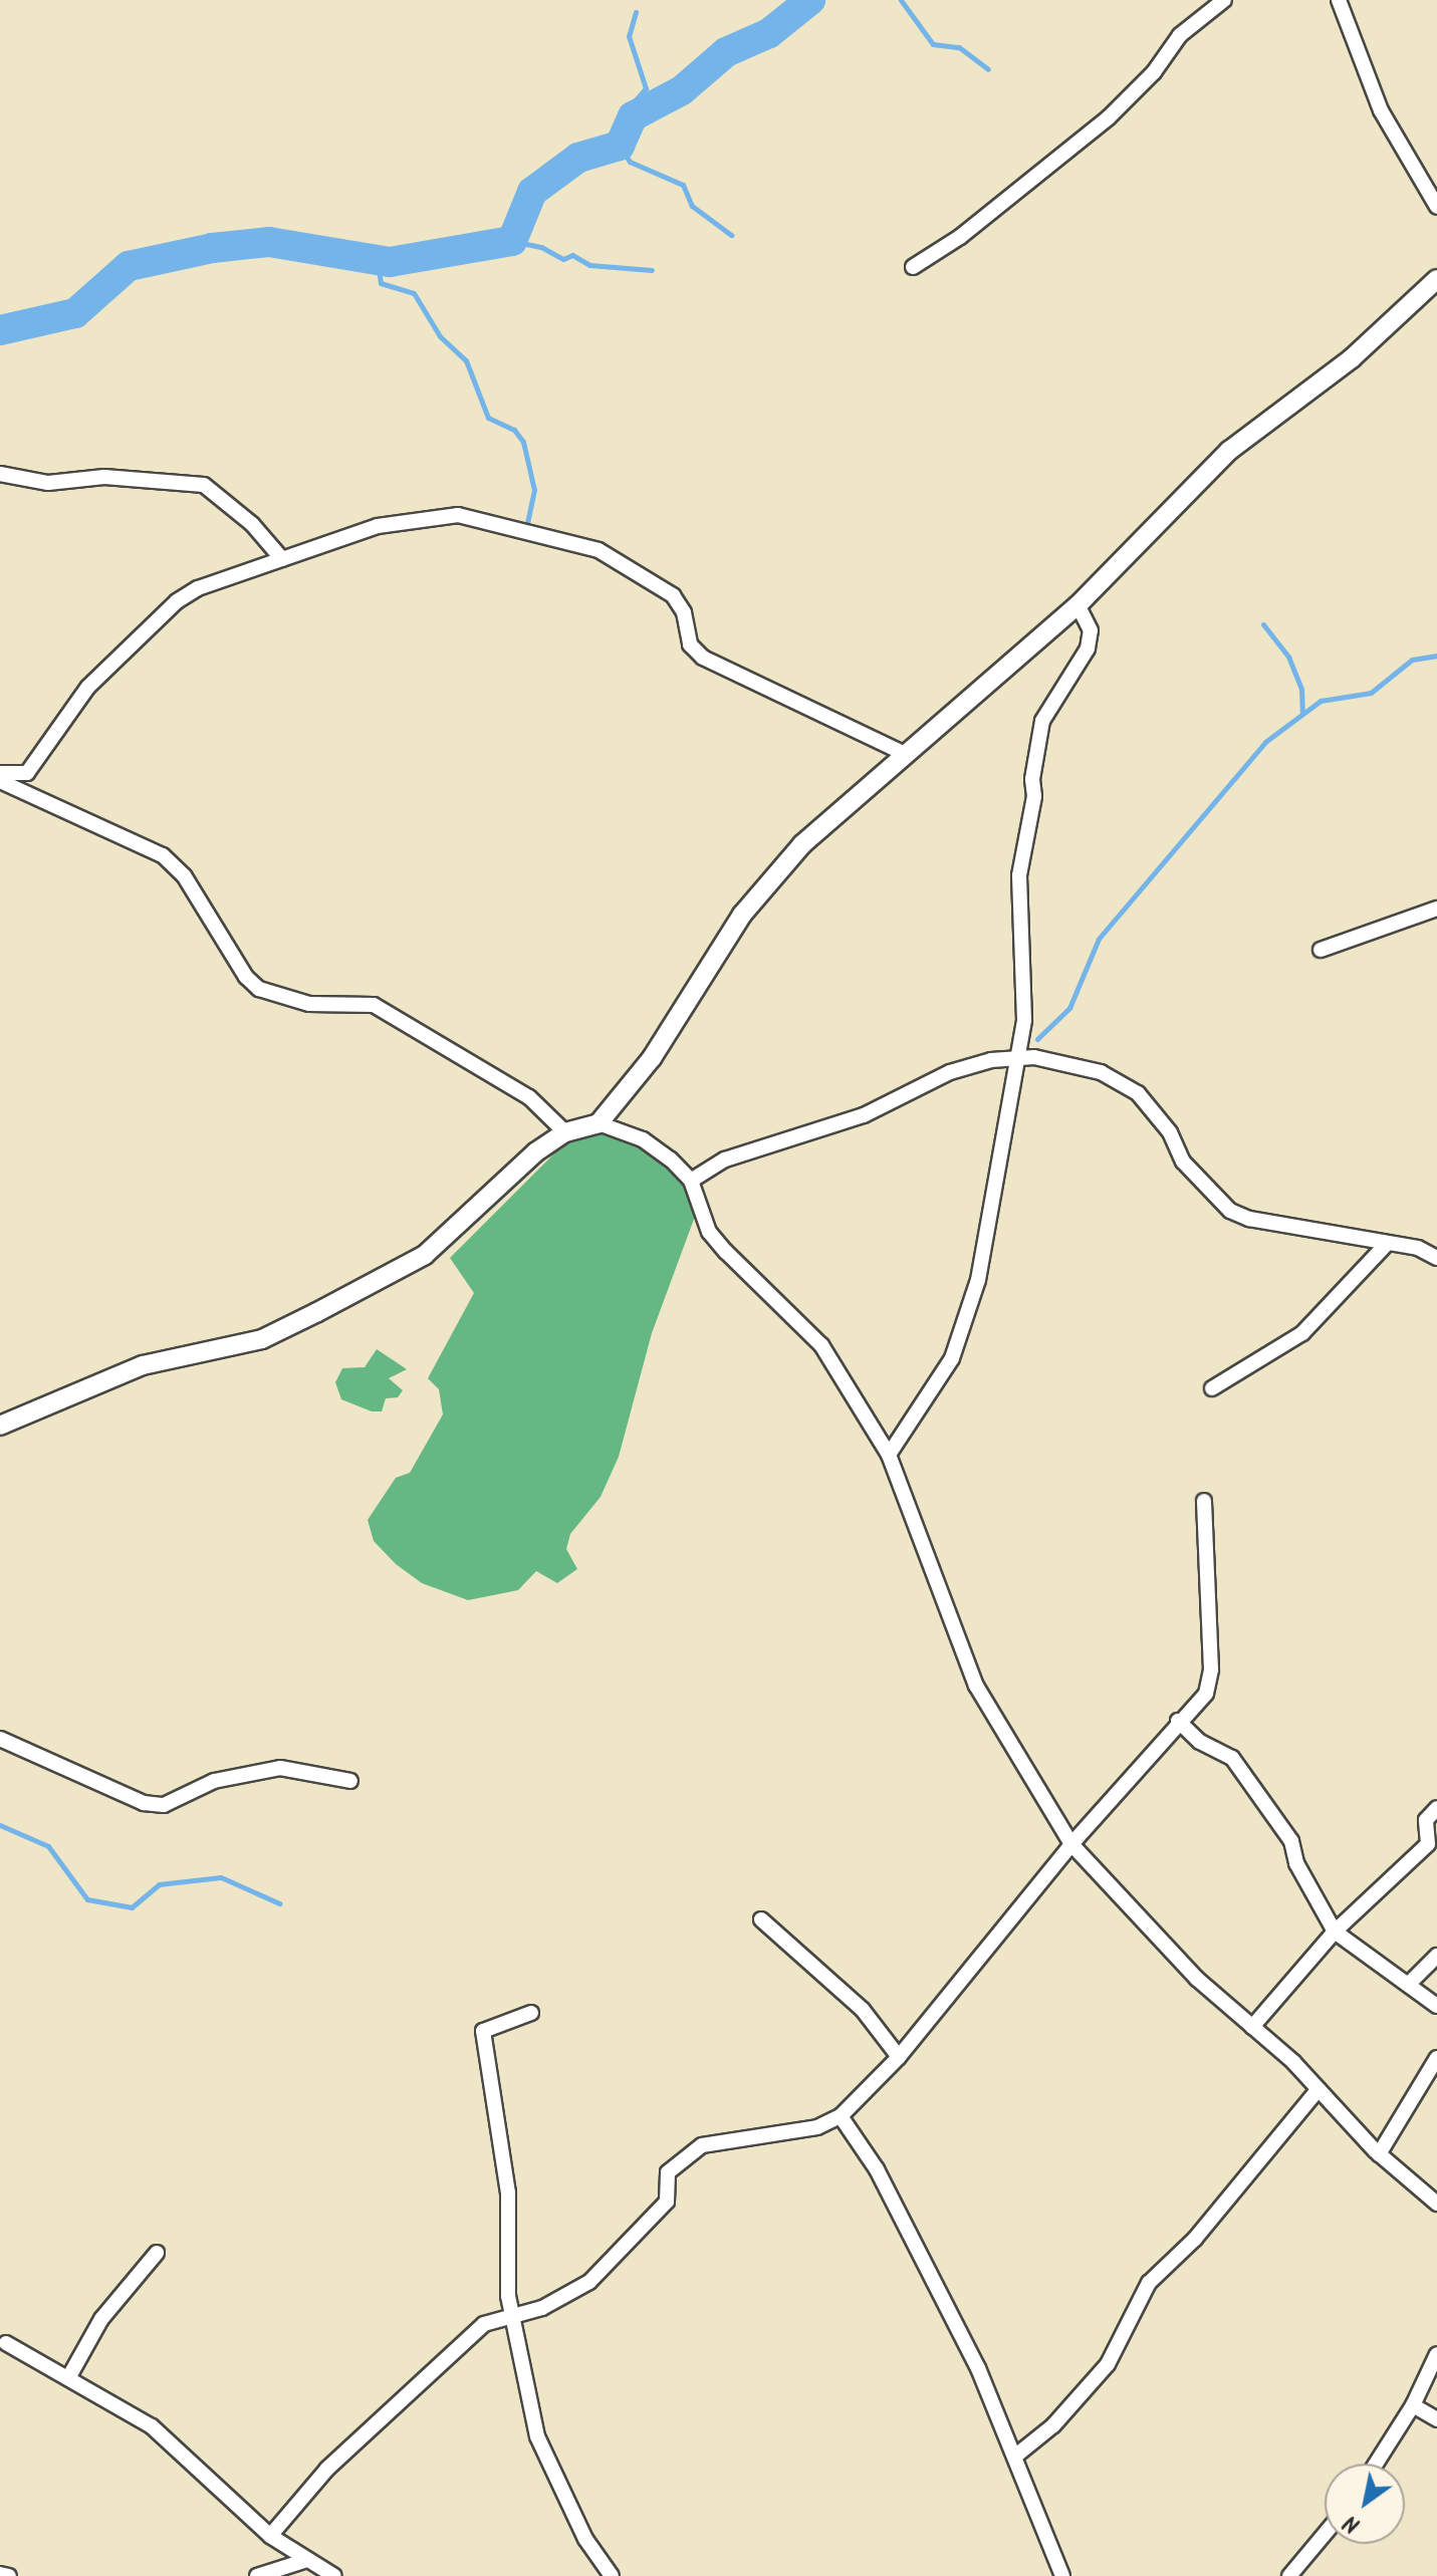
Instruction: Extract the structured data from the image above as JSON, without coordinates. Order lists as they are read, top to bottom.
{
  "north": "bottom left"
}
